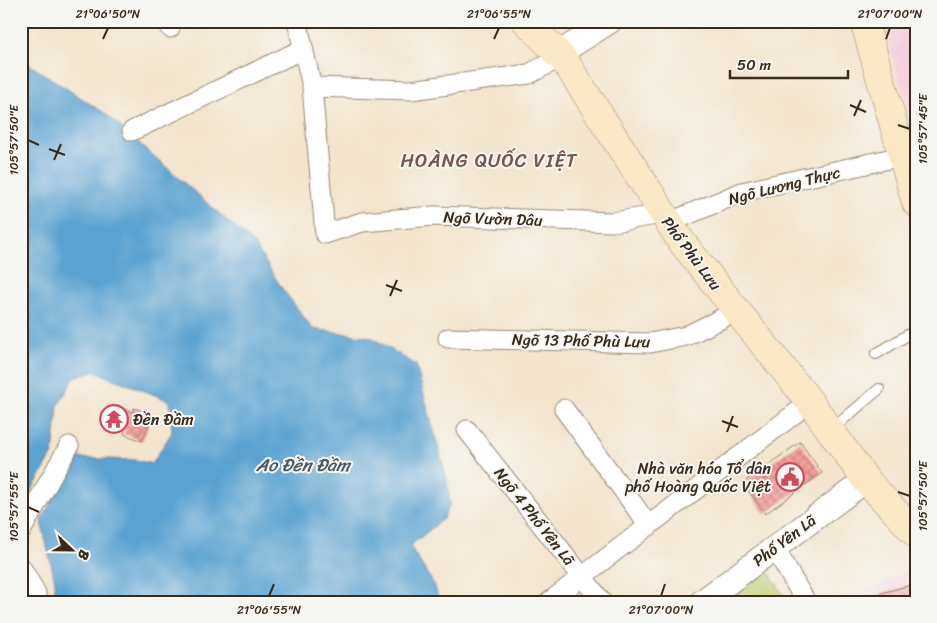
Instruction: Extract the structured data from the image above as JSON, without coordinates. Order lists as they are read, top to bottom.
{
  "streets": {
    "main road": ["Phố Phù Lưu"],
    "street": [
      "Ngõ Lương Thực",
      "Ngõ Vườn Dâu",
      "Ngõ 13 Phố Phù Lưu",
      "Ngõ 4 Phố Yên Lã",
      "Phố Yên Lã"
    ]
  },
  "crossings": [
    ["Ngõ Lương Thực", "Ngõ Vườn Dâu"],
    ["Ngõ Lương Thực", "Phố Phù Lưu"],
    ["Ngõ Vườn Dâu", "Phố Phù Lưu"],
    ["Phố Phù Lưu", "Ngõ 13 Phố Phù Lưu"],
    ["Phố Phù Lưu", "Phố Yên Lã"]
  ],
  "districts": ["HOÀNG QUỐC VIỆT"],
  "water": ["Ao Đền Đầm"],
  "places": {
    "temple": ["Đền Đầm"],
    "public building": ["Nhà văn hóa Tổ dân phố Hoàng Quốc Việt"]
  },
  "scale_bar": "50 m",
  "north": "right",
  "coordinates": [
    "21°06'50\"N",
    "21°06'55\"N",
    "21°07'00\"N",
    "105°57'45\"E",
    "105°57'50\"E",
    "105°57'55\"E"
  ]
}
